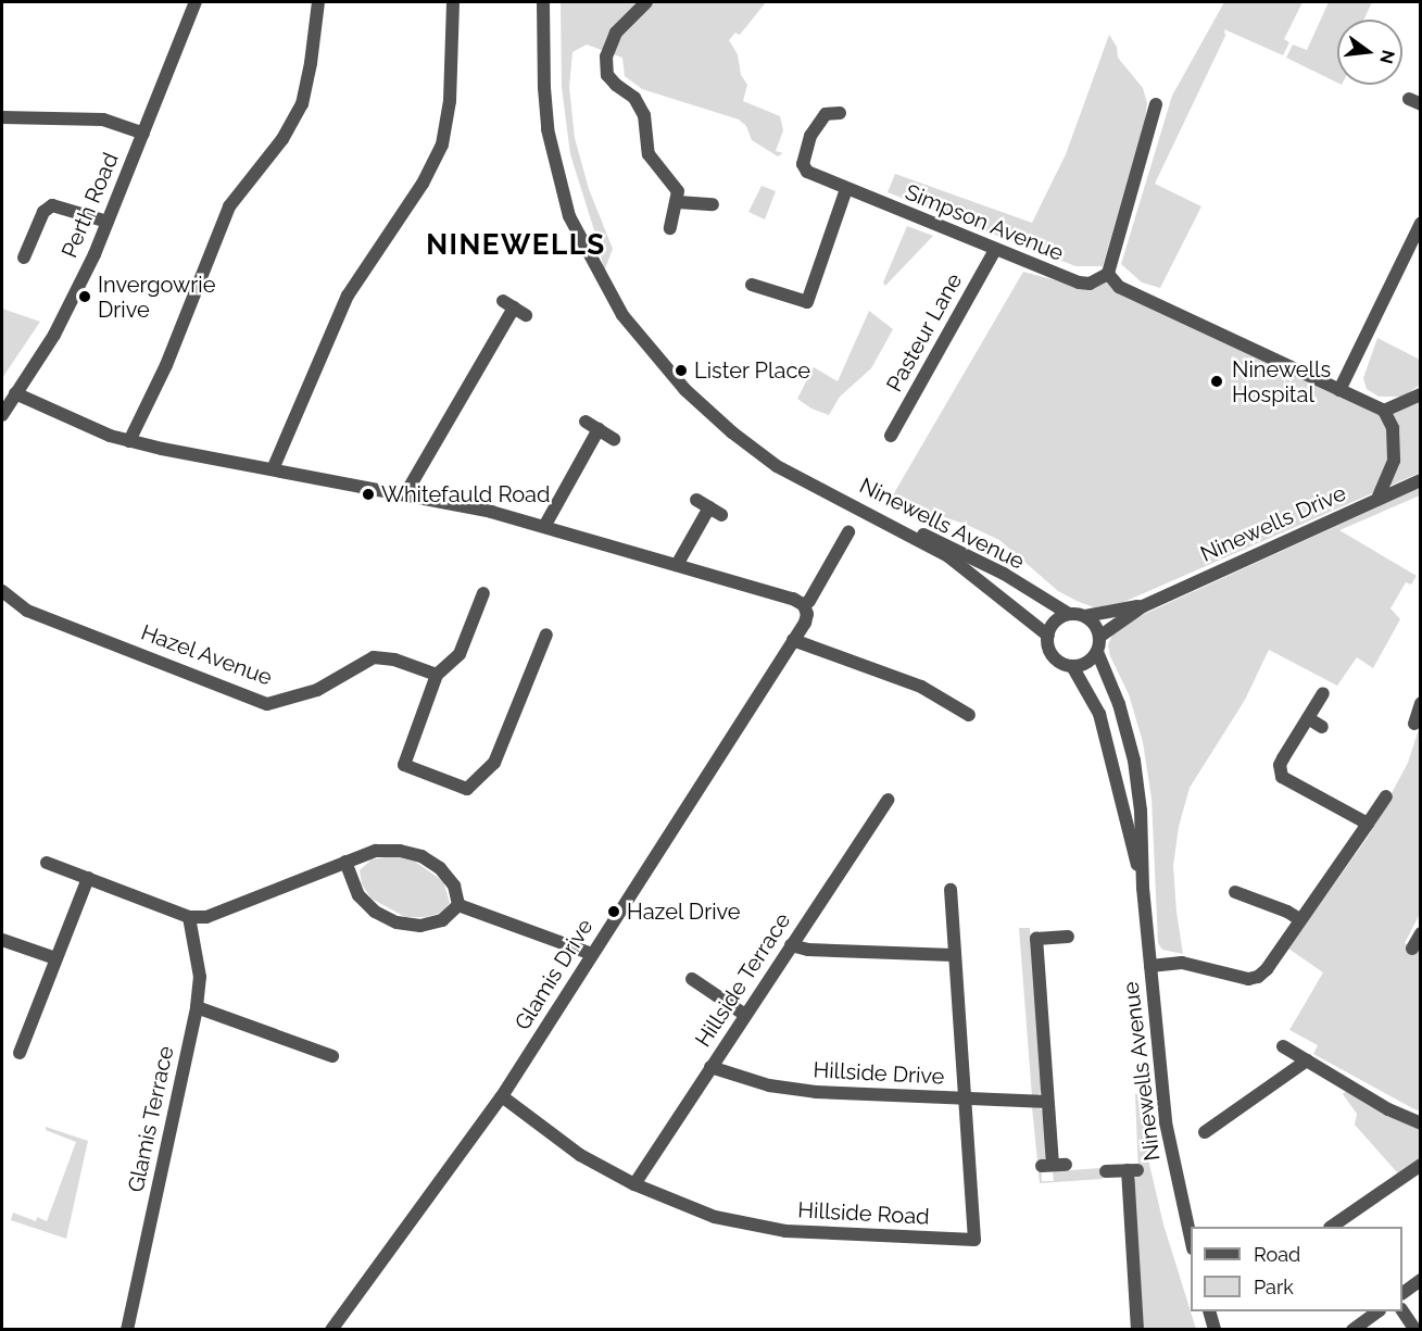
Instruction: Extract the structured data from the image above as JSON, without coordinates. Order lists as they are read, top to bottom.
{
  "streets": {
    "street": [
      "Perth Road",
      "Simpson Avenue",
      "Pasteur Lane",
      "Ninewells Avenue",
      "Ninewells Drive",
      "Hazel Avenue",
      "Glamis Drive",
      "Hillside Terrace",
      "Hillside Drive",
      "Glamis Terrace",
      "Hillside Road"
    ]
  },
  "crossings": [
    ["Simpson Avenue", "Pasteur Lane"],
    ["Ninewells Avenue", "Ninewells Drive"],
    ["Glamis Drive", "Hillside Road"],
    ["Hillside Terrace", "Hillside Drive"],
    ["Hillside Terrace", "Hillside Road"],
    ["Hillside Drive", "Hillside Road"]
  ],
  "districts": ["NINEWELLS"],
  "places": [
    "Invergowrie Drive",
    "Lister Place",
    "Ninewells Hospital",
    "Whitefauld Road",
    "Hazel Drive"
  ],
  "legend": ["Road", "Park"],
  "north": "right"
}
